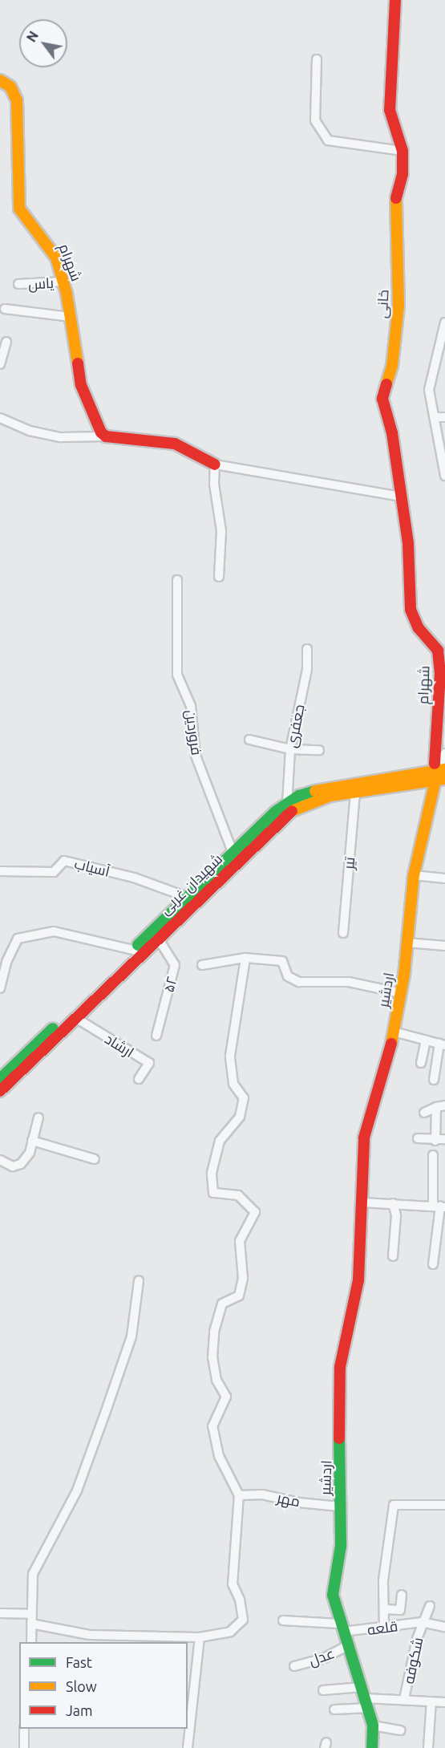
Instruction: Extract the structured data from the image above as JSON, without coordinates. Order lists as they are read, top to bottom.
{
  "streets": {
    "street": [
      "شهرام",
      "یاس",
      "خانی",
      "جعفری",
      "فروردین",
      "تیر",
      "آسیاب",
      "شهیدان غربی",
      "۵۲",
      "اردشیر",
      "ارشاد",
      "مهر",
      "قلعه",
      "عدل",
      "شکوفه"
    ]
  },
  "crossings": [
    ["شهرام", "یاس"],
    ["شهرام", "خانی"],
    ["شهرام", "شهیدان غربی"],
    ["شهرام", "اردشیر"],
    ["جعفری", "شهیدان غربی"],
    ["فروردین", "شهیدان غربی"],
    ["تیر", "شهیدان غربی"],
    ["آسیاب", "شهیدان غربی"],
    ["شهیدان غربی", "۵۲"],
    ["شهیدان غربی", "اردشیر"],
    ["شهیدان غربی", "ارشاد"],
    ["اردشیر", "مهر"],
    ["اردشیر", "قلعه"],
    ["اردشیر", "عدل"],
    ["قلعه", "شکوفه"]
  ],
  "legend": ["Fast", "Slow", "Jam"],
  "north": "top left"
}
